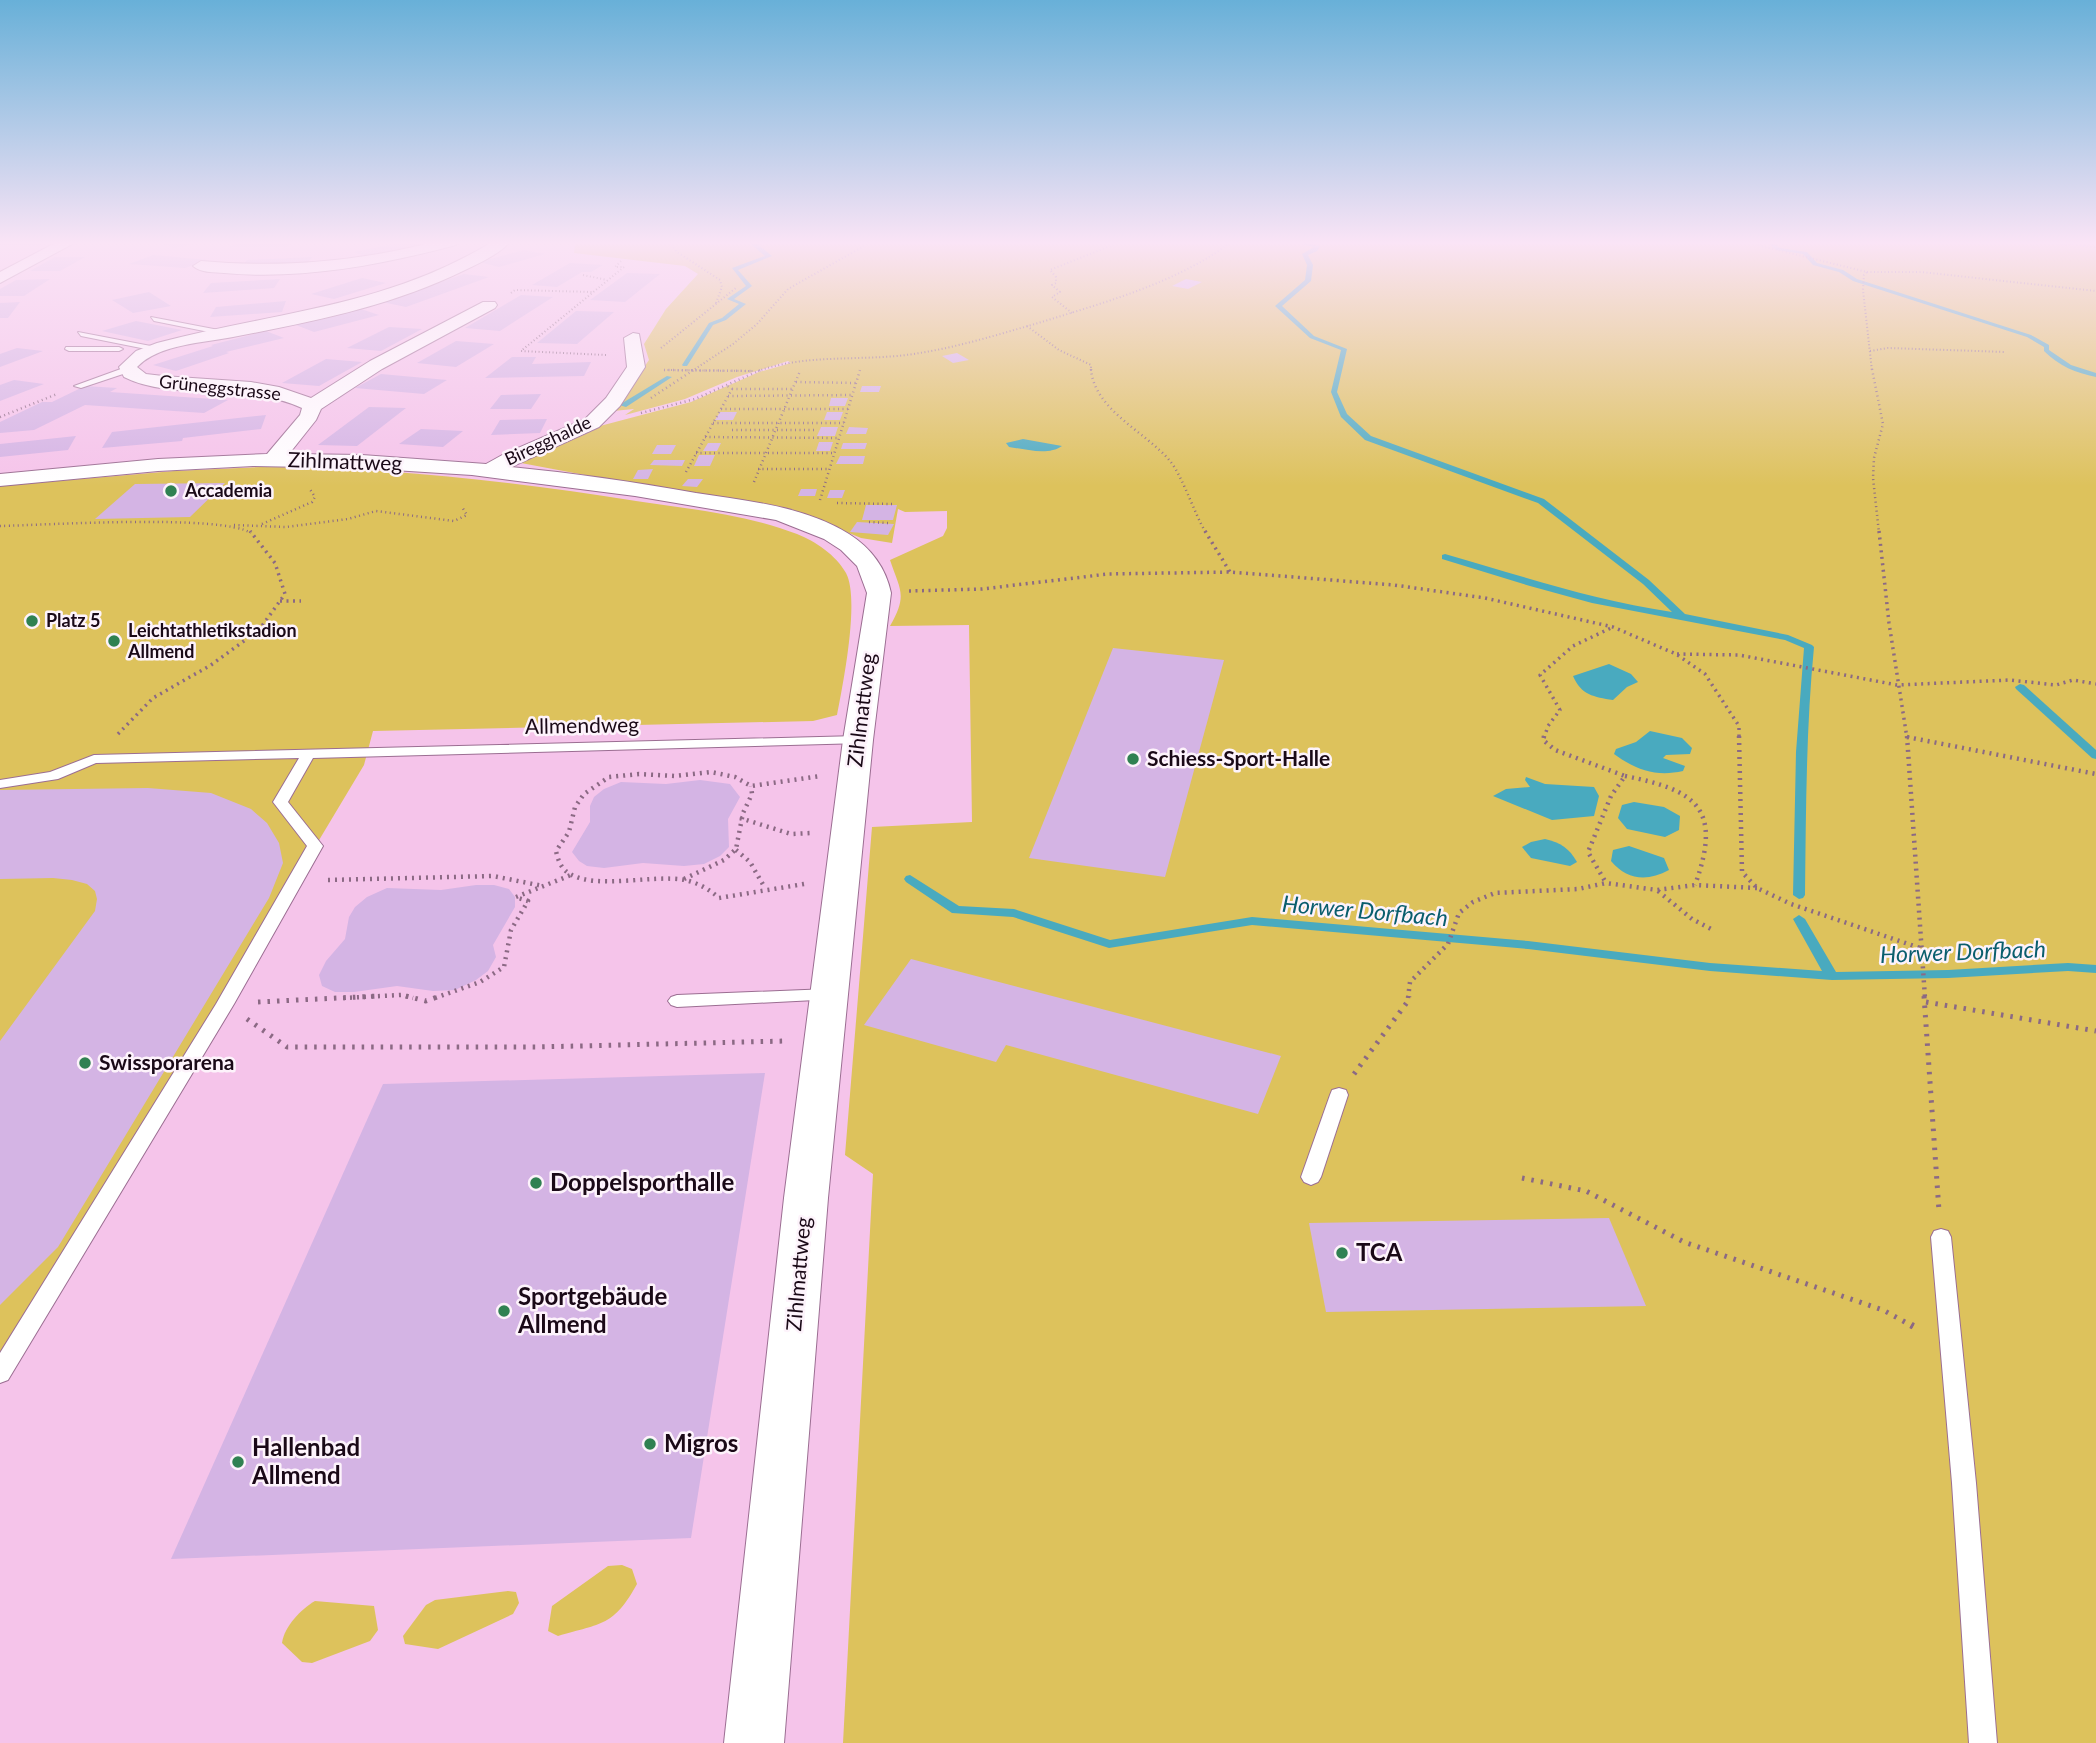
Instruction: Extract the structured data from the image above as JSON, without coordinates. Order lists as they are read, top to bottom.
{
  "streets": {
    "street": ["Grüneggstrasse", "Biregghalde", "Zihlmattweg"],
    "lane": ["Allmendweg"]
  },
  "crossings": [
    ["Grüneggstrasse", "Zihlmattweg"],
    ["Biregghalde", "Zihlmattweg"],
    ["Zihlmattweg", "Allmendweg"]
  ],
  "water": ["Horwer Dorfbach"],
  "places": [
    "Accademia",
    "Platz 5",
    "Leichtathletikstadion Allmend",
    "Schiess-Sport-Halle",
    "Swissporarena",
    "Doppelsporthalle",
    "TCA",
    "Sportgebäude Allmend",
    "Migros",
    "Hallenbad Allmend"
  ]
}
